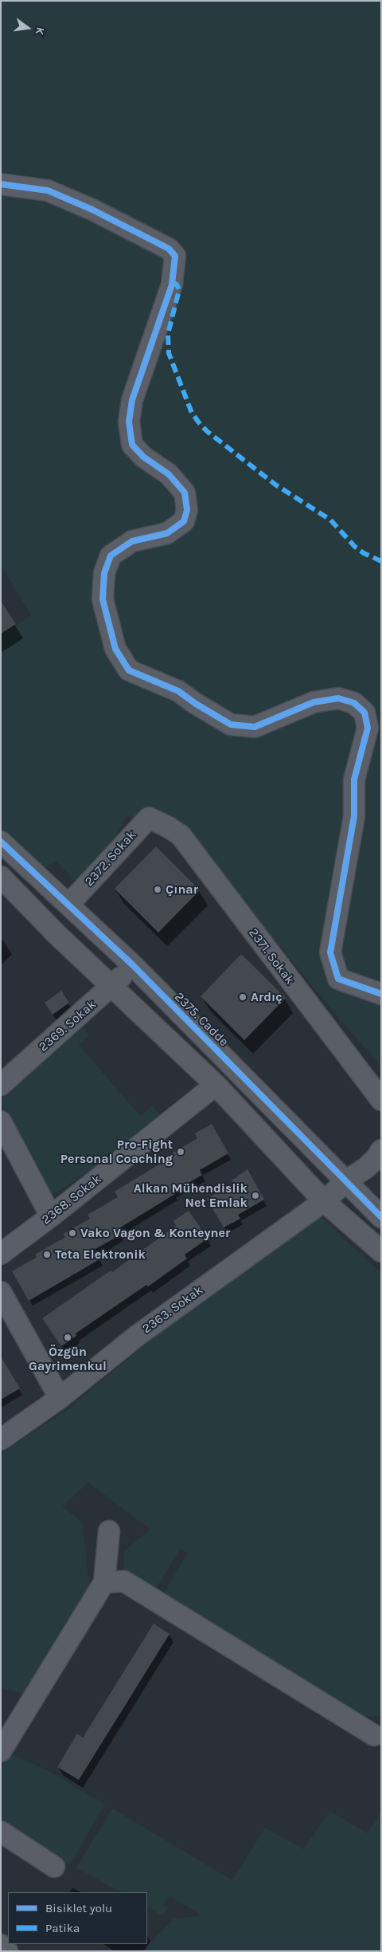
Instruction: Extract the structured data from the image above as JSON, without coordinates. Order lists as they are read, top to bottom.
{
  "streets": {
    "street": [
      "2372. Sokak",
      "2371. Sokak",
      "2375. Cadde",
      "2369. Sokak",
      "2368. Sokak",
      "2363. Sokak"
    ]
  },
  "crossings": [
    ["2372. Sokak", "2371. Sokak"],
    ["2372. Sokak", "2375. Cadde"],
    ["2375. Cadde", "2369. Sokak"],
    ["2375. Cadde", "2363. Sokak"]
  ],
  "places": [
    "Çınar",
    "Ardıç",
    "Pro-Fight Personal Coaching",
    "Alkan Mühendislik Net Emlak",
    "Vako Vagon & Konteyner",
    "Teta Elektronik",
    "Özgün Gayrimenkul"
  ],
  "legend": ["Bisiklet yolu", "Patika"],
  "north": "right"
}
